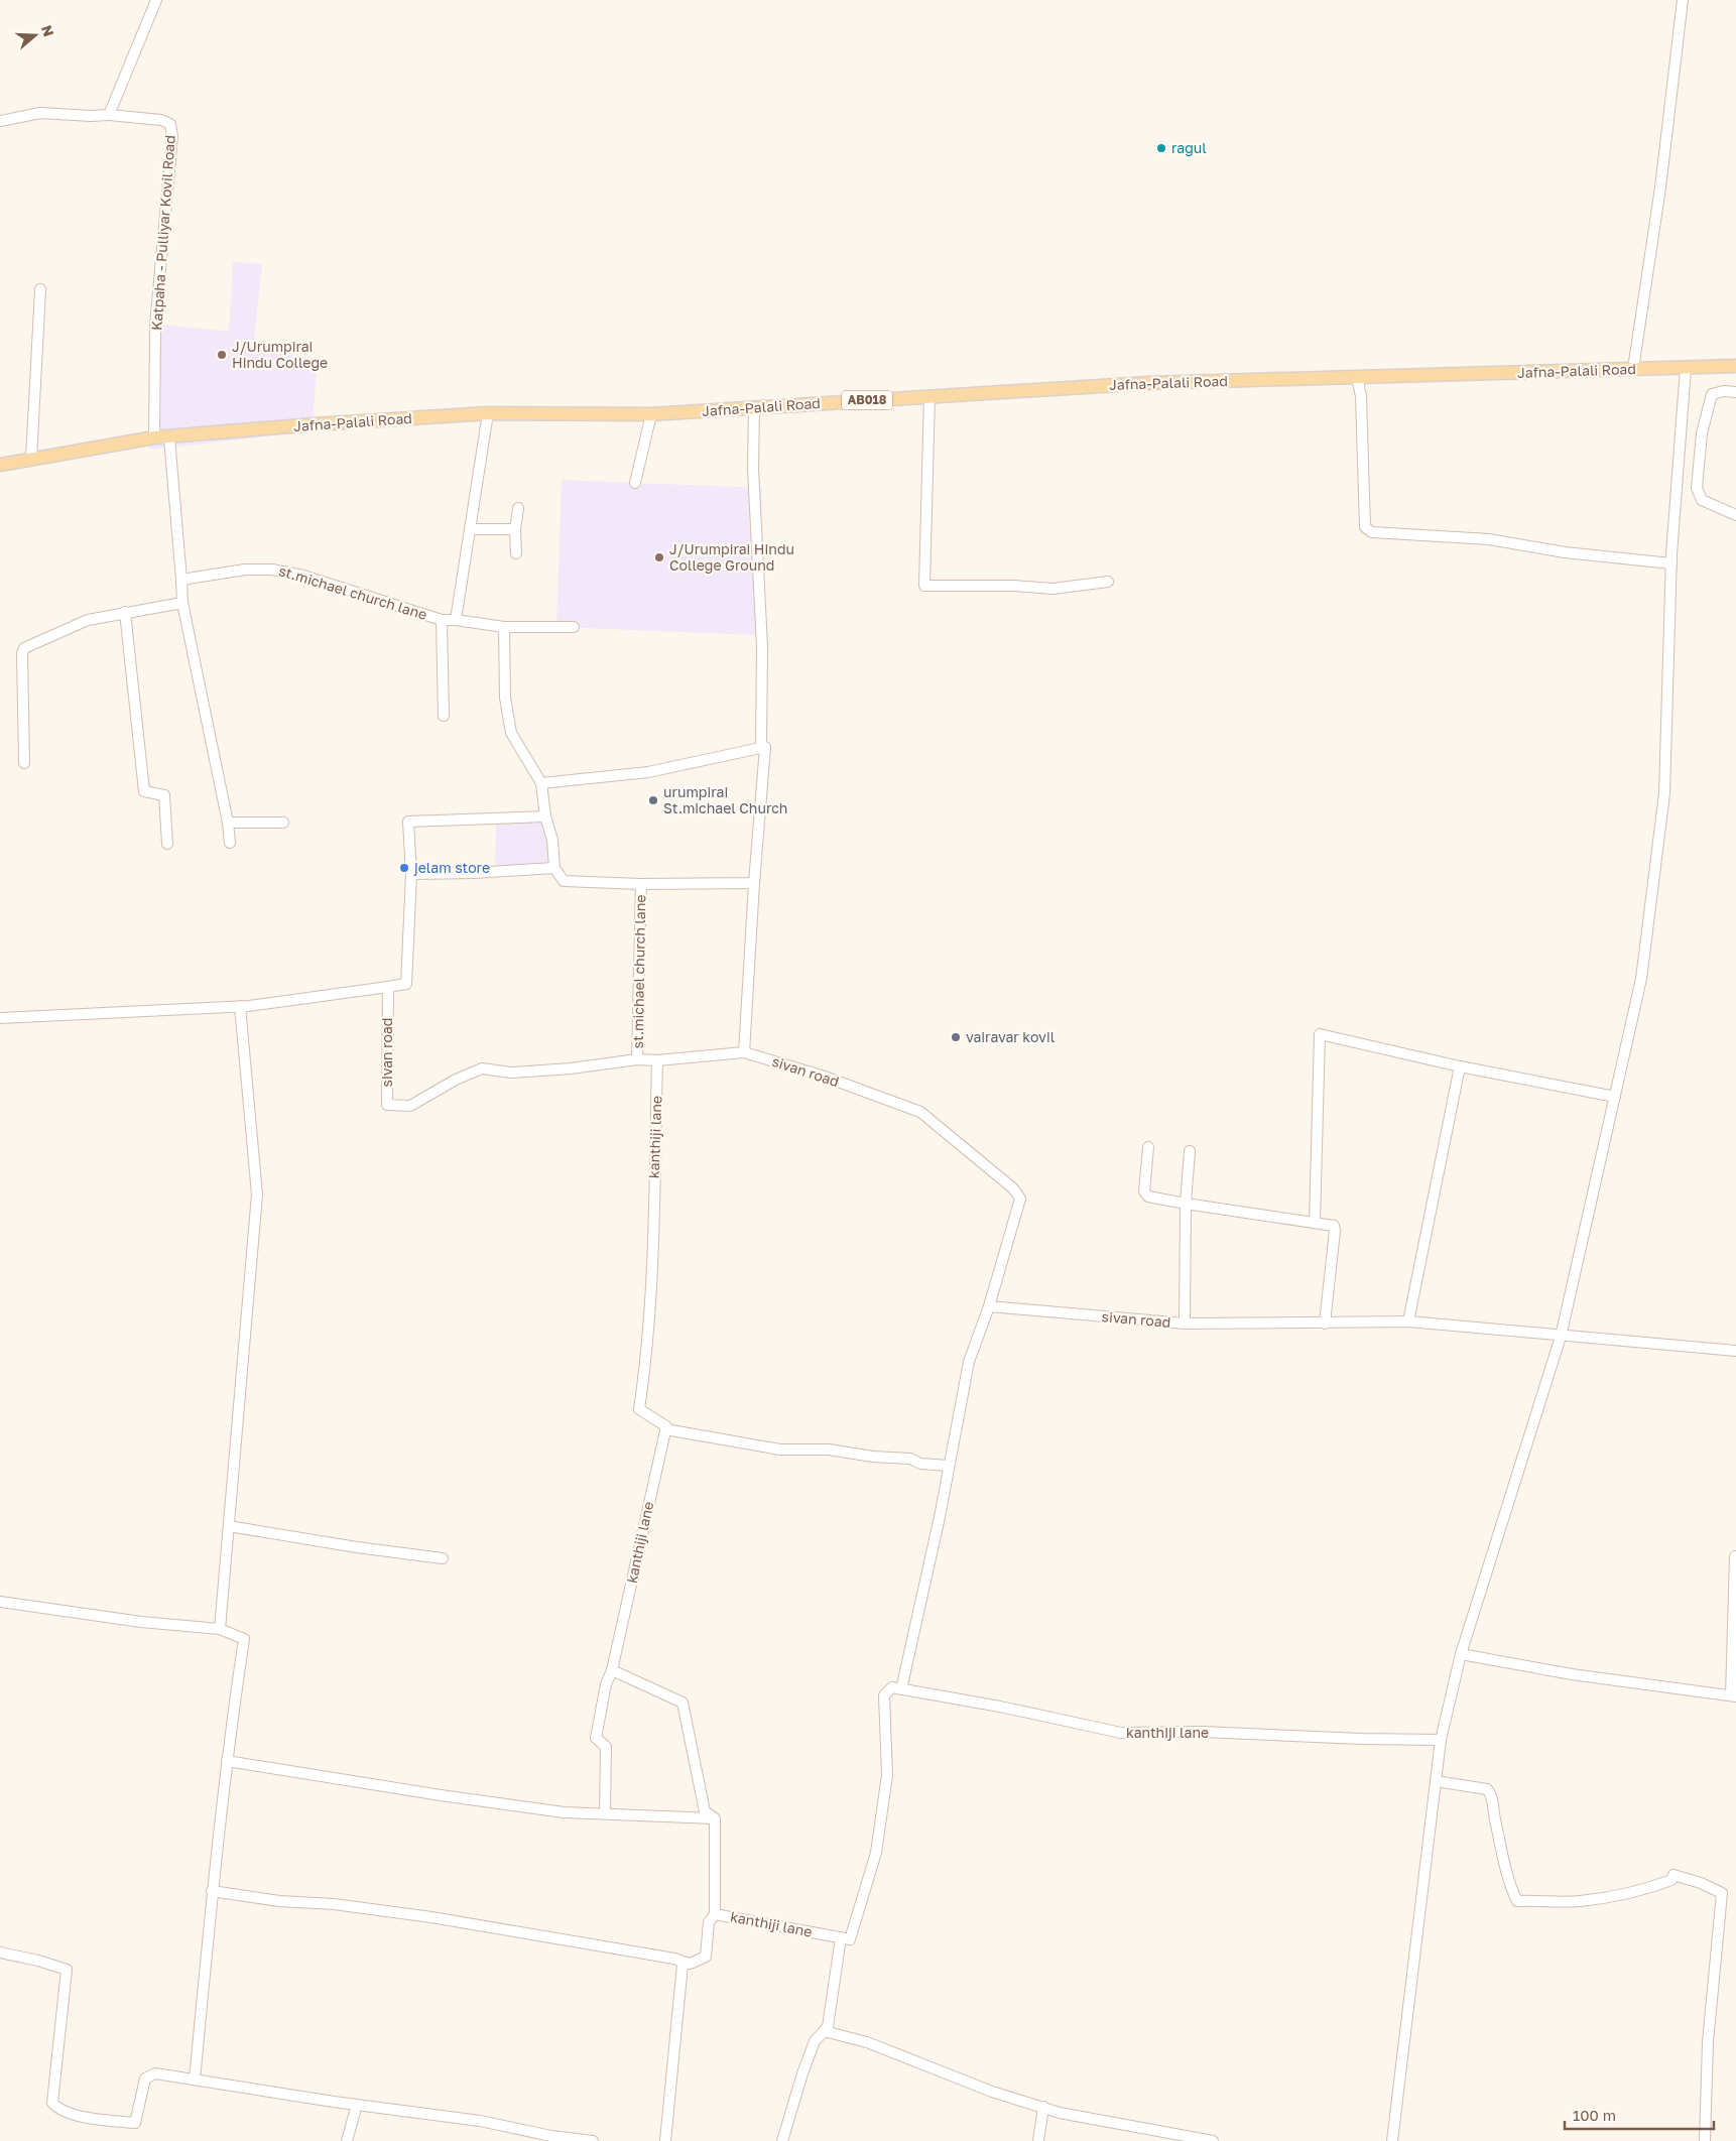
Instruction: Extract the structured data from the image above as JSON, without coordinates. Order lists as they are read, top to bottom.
{
  "streets": {
    "main road": ["Jafna-Palali Road", "AB018"],
    "street": [
      "Katpaha - Pulliyar Kovil Road",
      "st.michael church lane",
      "sivan road",
      "kanthiji lane"
    ]
  },
  "crossings": [
    ["Katpaha - Pulliyar Kovil Road", "Jafna-Palali Road"],
    ["st.michael church lane", "sivan road"],
    ["sivan road", "kanthiji lane"]
  ],
  "places": [
    "ragul",
    "J/Urumpirai Hindu College",
    "J/Urumpirai Hindu College Ground",
    "urumpirai St.michael Church",
    "jelam store",
    "vairavar kovil"
  ],
  "scale_bar": "100 m",
  "north": "right"
}
